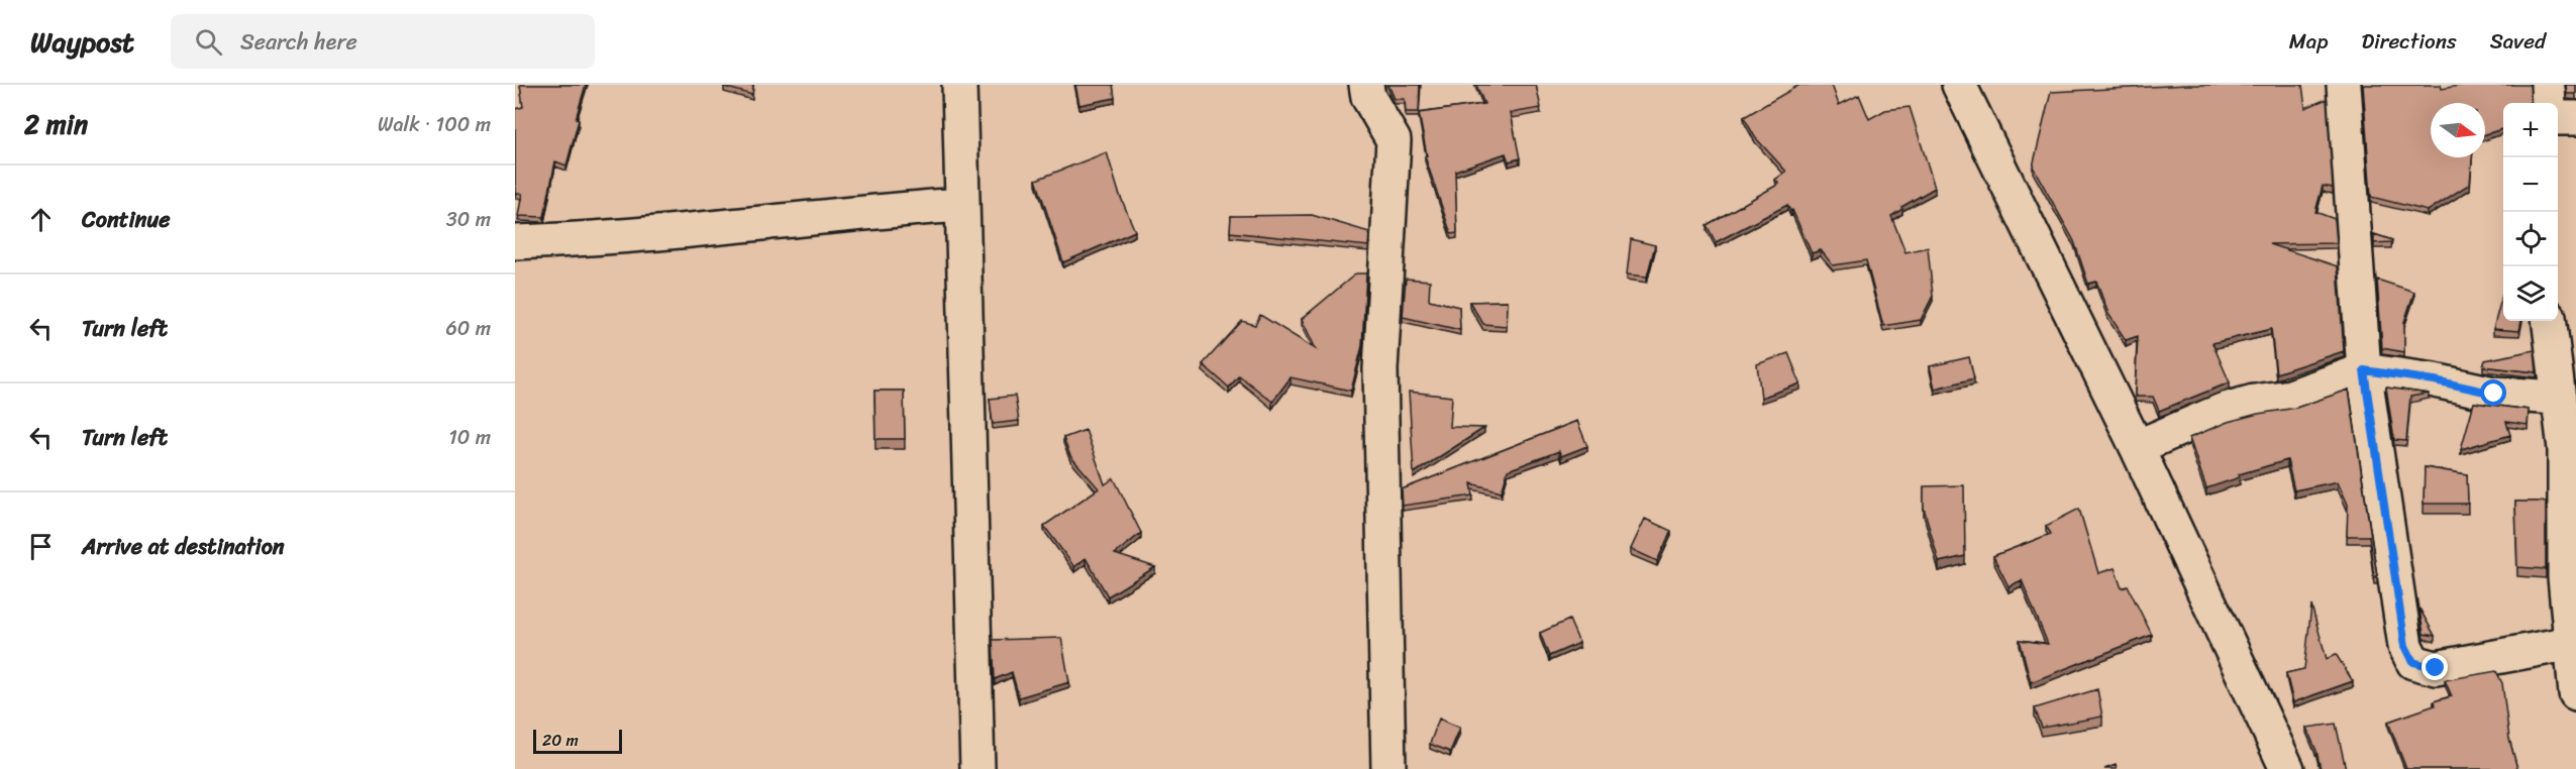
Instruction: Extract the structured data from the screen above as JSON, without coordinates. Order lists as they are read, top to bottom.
{
  "scale_bar": "20 m",
  "north": "right",
  "page": {
    "header": "Waypost",
    "search": "Search here",
    "nav": ["Map", "Directions", "Saved"],
    "heading": ["2 min", "Walk · 100 m"],
    "map_buttons": ["+", "−"],
    "list": [
      ["Continue", "30 m"],
      ["Turn left", "60 m"],
      ["Turn left", "10 m"],
      "Arrive at destination"
    ],
    "scale": "20 m"
  }
}
